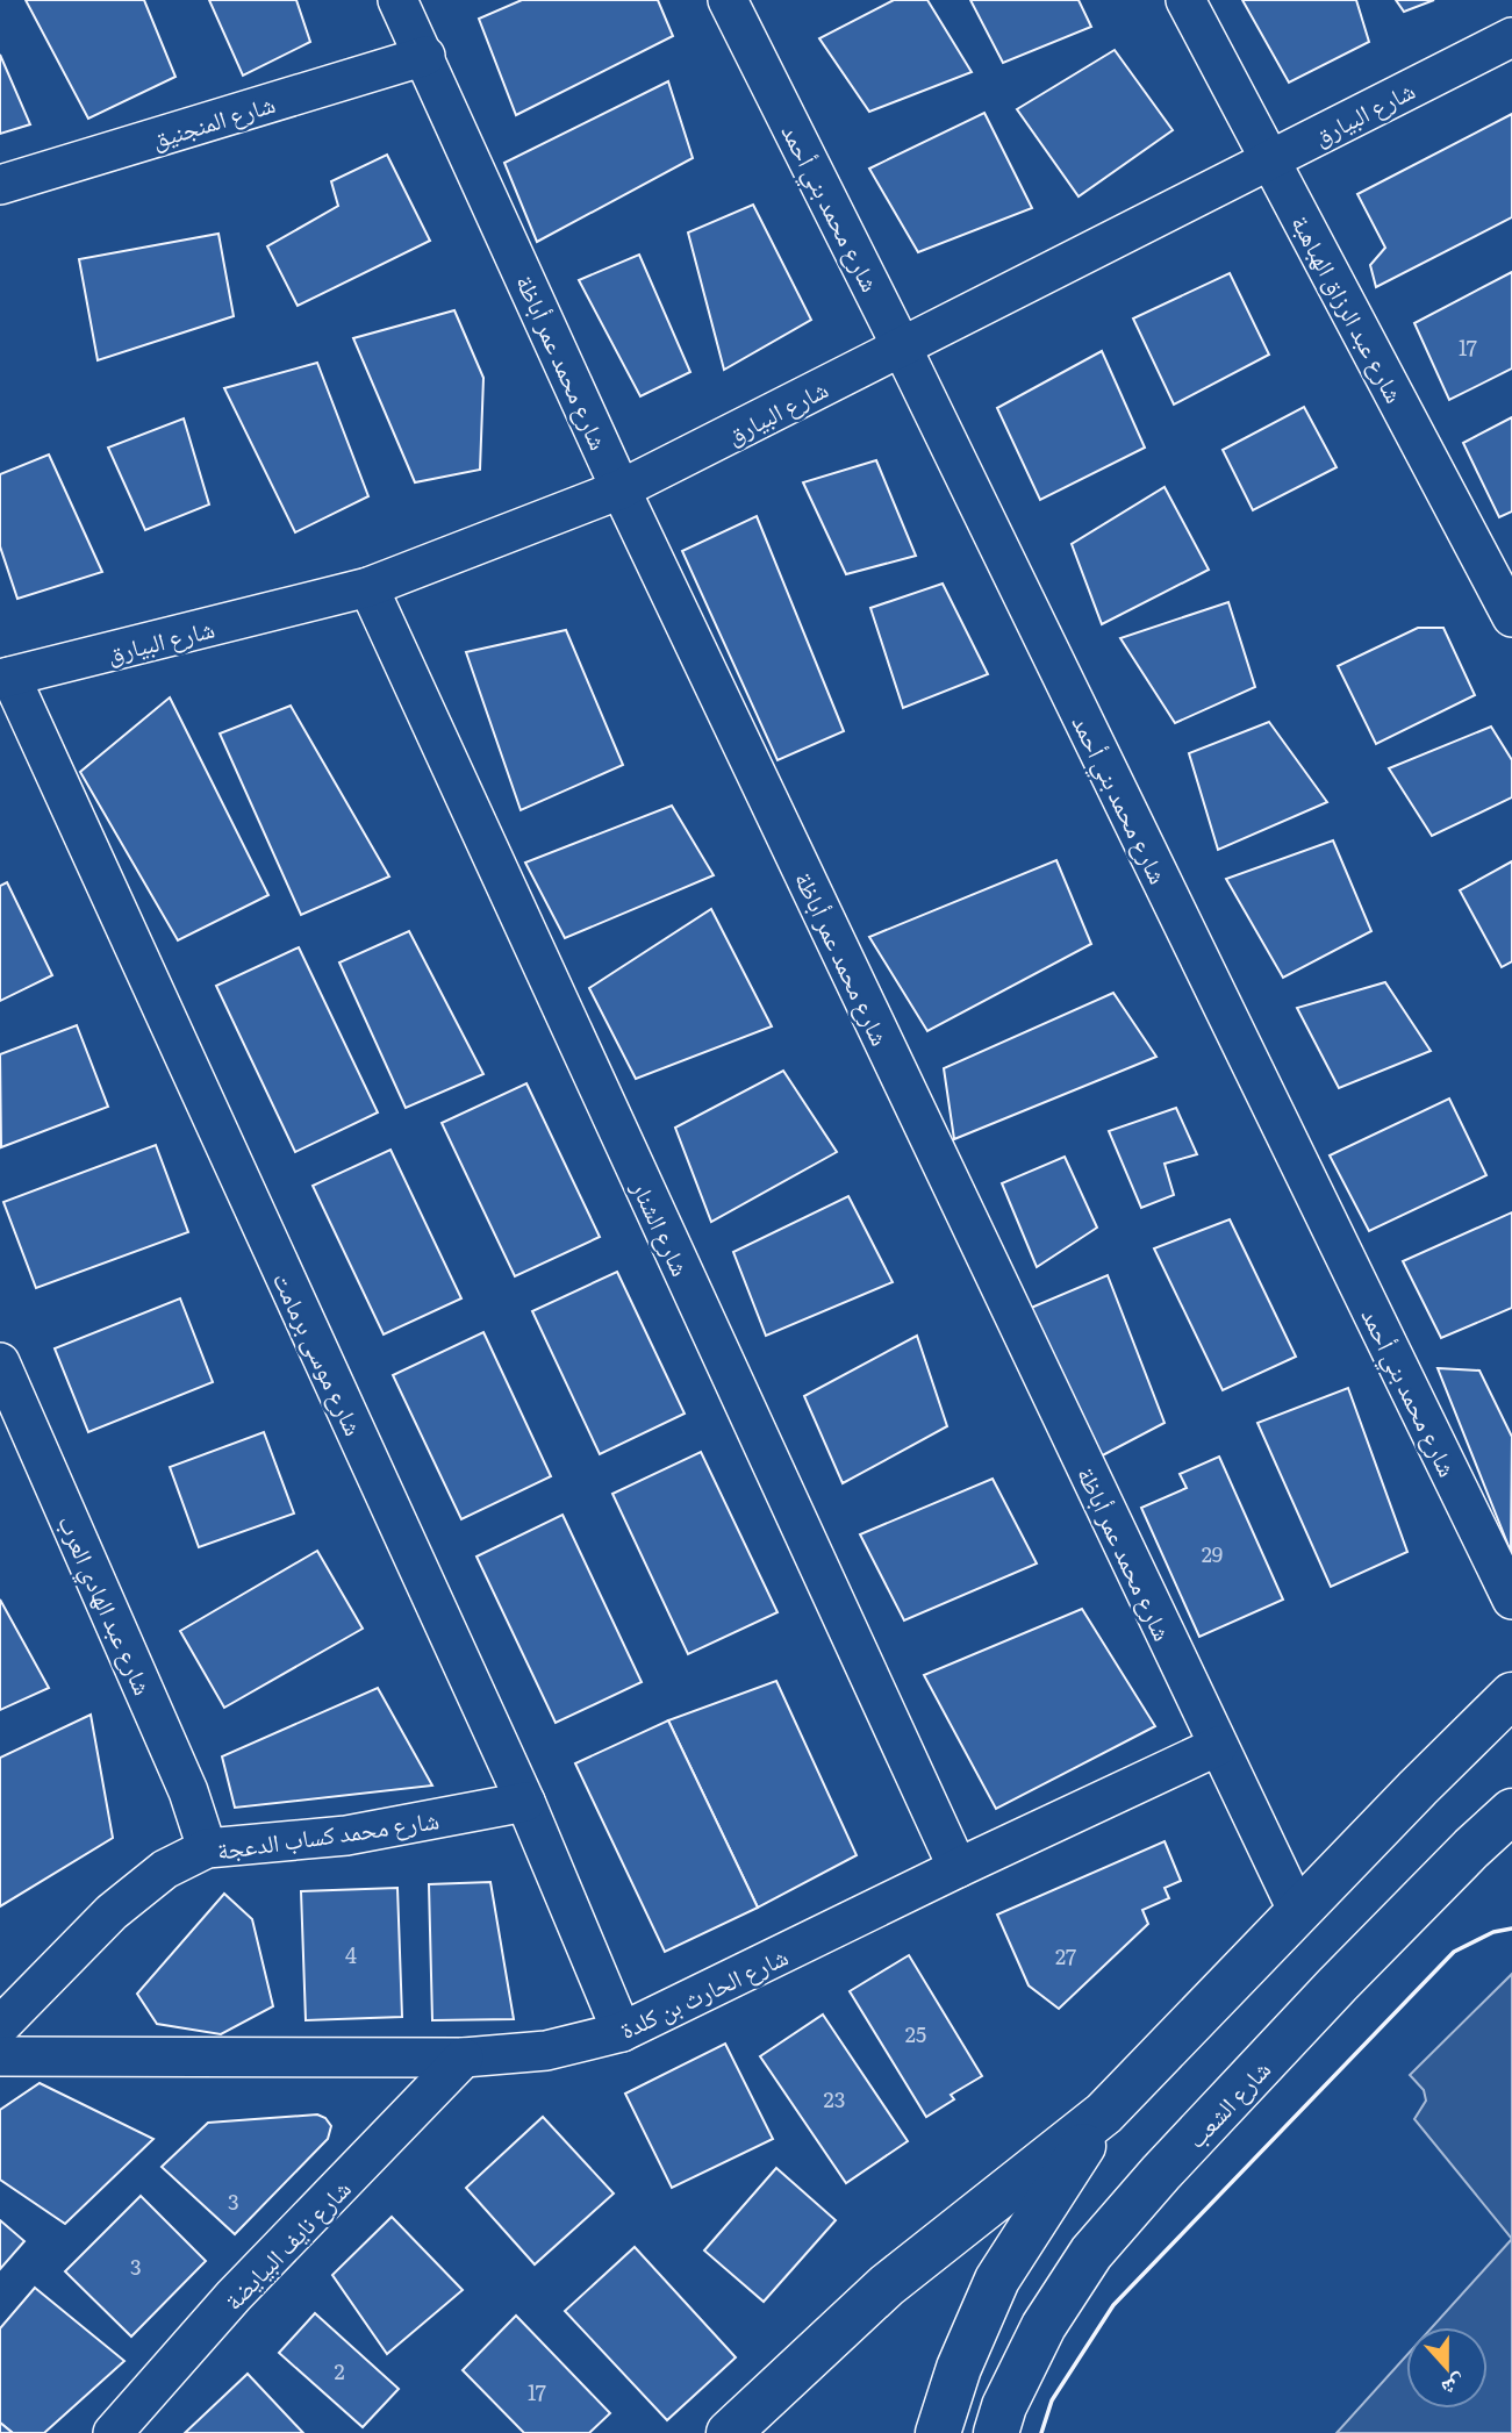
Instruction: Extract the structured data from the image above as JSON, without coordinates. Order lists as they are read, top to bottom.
{
  "streets": {
    "street": [
      "شارع البيارق",
      "شارع المنجنيق",
      "شارع محمد بني أحمد",
      "شارع عبد الرزاق الهباهبة",
      "شارع محمد عمر أباظة",
      "شارع الشنار",
      "شارع موسى برمامت",
      "شارع عبد الهادي العرب",
      "شارع محمد كساب الدعجة",
      "شارع الحارث بن كلدة",
      "شارع الشعب",
      "شارع نايف البيايضة"
    ]
  },
  "crossings": [
    ["شارع البيارق", "شارع محمد بني أحمد"],
    ["شارع البيارق", "شارع عبد الرزاق الهباهبة"],
    ["شارع البيارق", "شارع محمد عمر أباظة"],
    ["شارع البيارق", "شارع الشنار"],
    ["شارع البيارق", "شارع موسى برمامت"],
    ["شارع المنجنيق", "شارع محمد عمر أباظة"],
    ["شارع محمد عمر أباظة", "شارع الحارث بن كلدة"],
    ["شارع الشنار", "شارع الحارث بن كلدة"],
    ["شارع موسى برمامت", "شارع محمد كساب الدعجة"],
    ["شارع موسى برمامت", "شارع الحارث بن كلدة"],
    ["شارع عبد الهادي العرب", "شارع محمد كساب الدعجة"],
    ["شارع الحارث بن كلدة", "شارع نايف البيايضة"]
  ],
  "house_numbers": [
    "17",
    "29",
    "4",
    "27",
    "25",
    "23",
    "3",
    "3",
    "2",
    "17"
  ],
  "north": "bottom"
}
